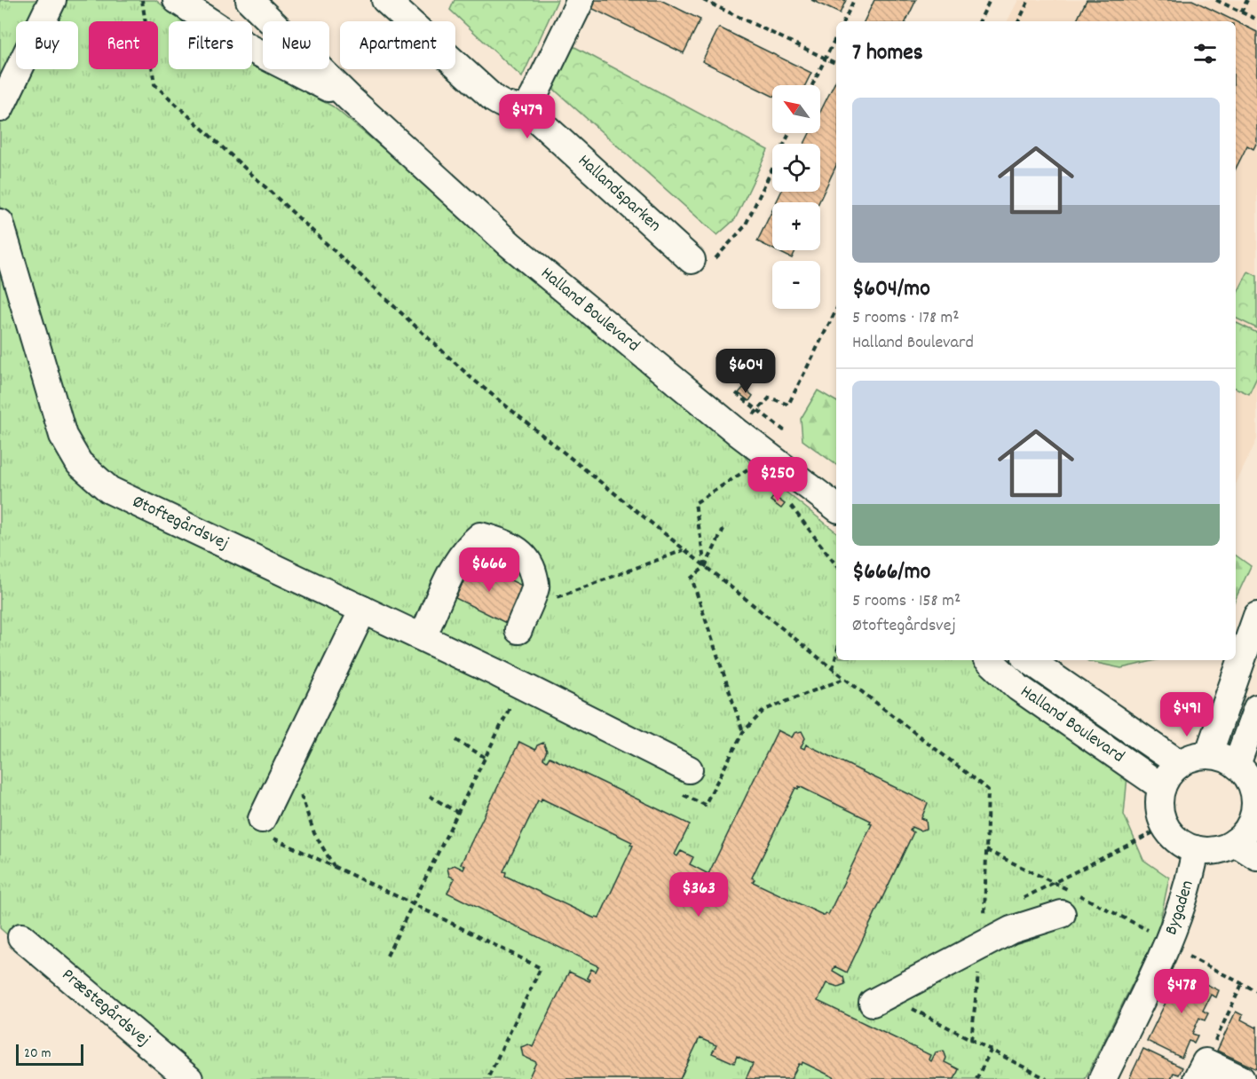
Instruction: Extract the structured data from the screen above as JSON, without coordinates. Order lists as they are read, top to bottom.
{
  "streets": {
    "street": [
      "Hallandsparken",
      "Halland Boulevard",
      "Øtoftegårdsvej",
      "Bygaden",
      "Præstegårdsvej"
    ]
  },
  "crossings": [
    ["Halland Boulevard", "Bygaden"]
  ],
  "scale_bar": "20 m",
  "north": "top left",
  "page": {
    "chip": [
      "Buy",
      "Rent",
      "Filters",
      "New",
      "Apartment"
    ],
    "heading": "7 homes",
    "map_buttons": ["+", "−"],
    "list": [
      {
        "name": "$604/mo",
        "note": "5 rooms · 178 m² · Halland Boulevard"
      },
      {
        "name": "$666/mo",
        "note": "5 rooms · 158 m² · Øtoftegårdsvej"
      }
    ],
    "price": [
      "$479",
      "$604",
      "$250",
      "$666",
      "$491",
      "$363",
      "$478"
    ],
    "scale": "20 m"
  }
}
